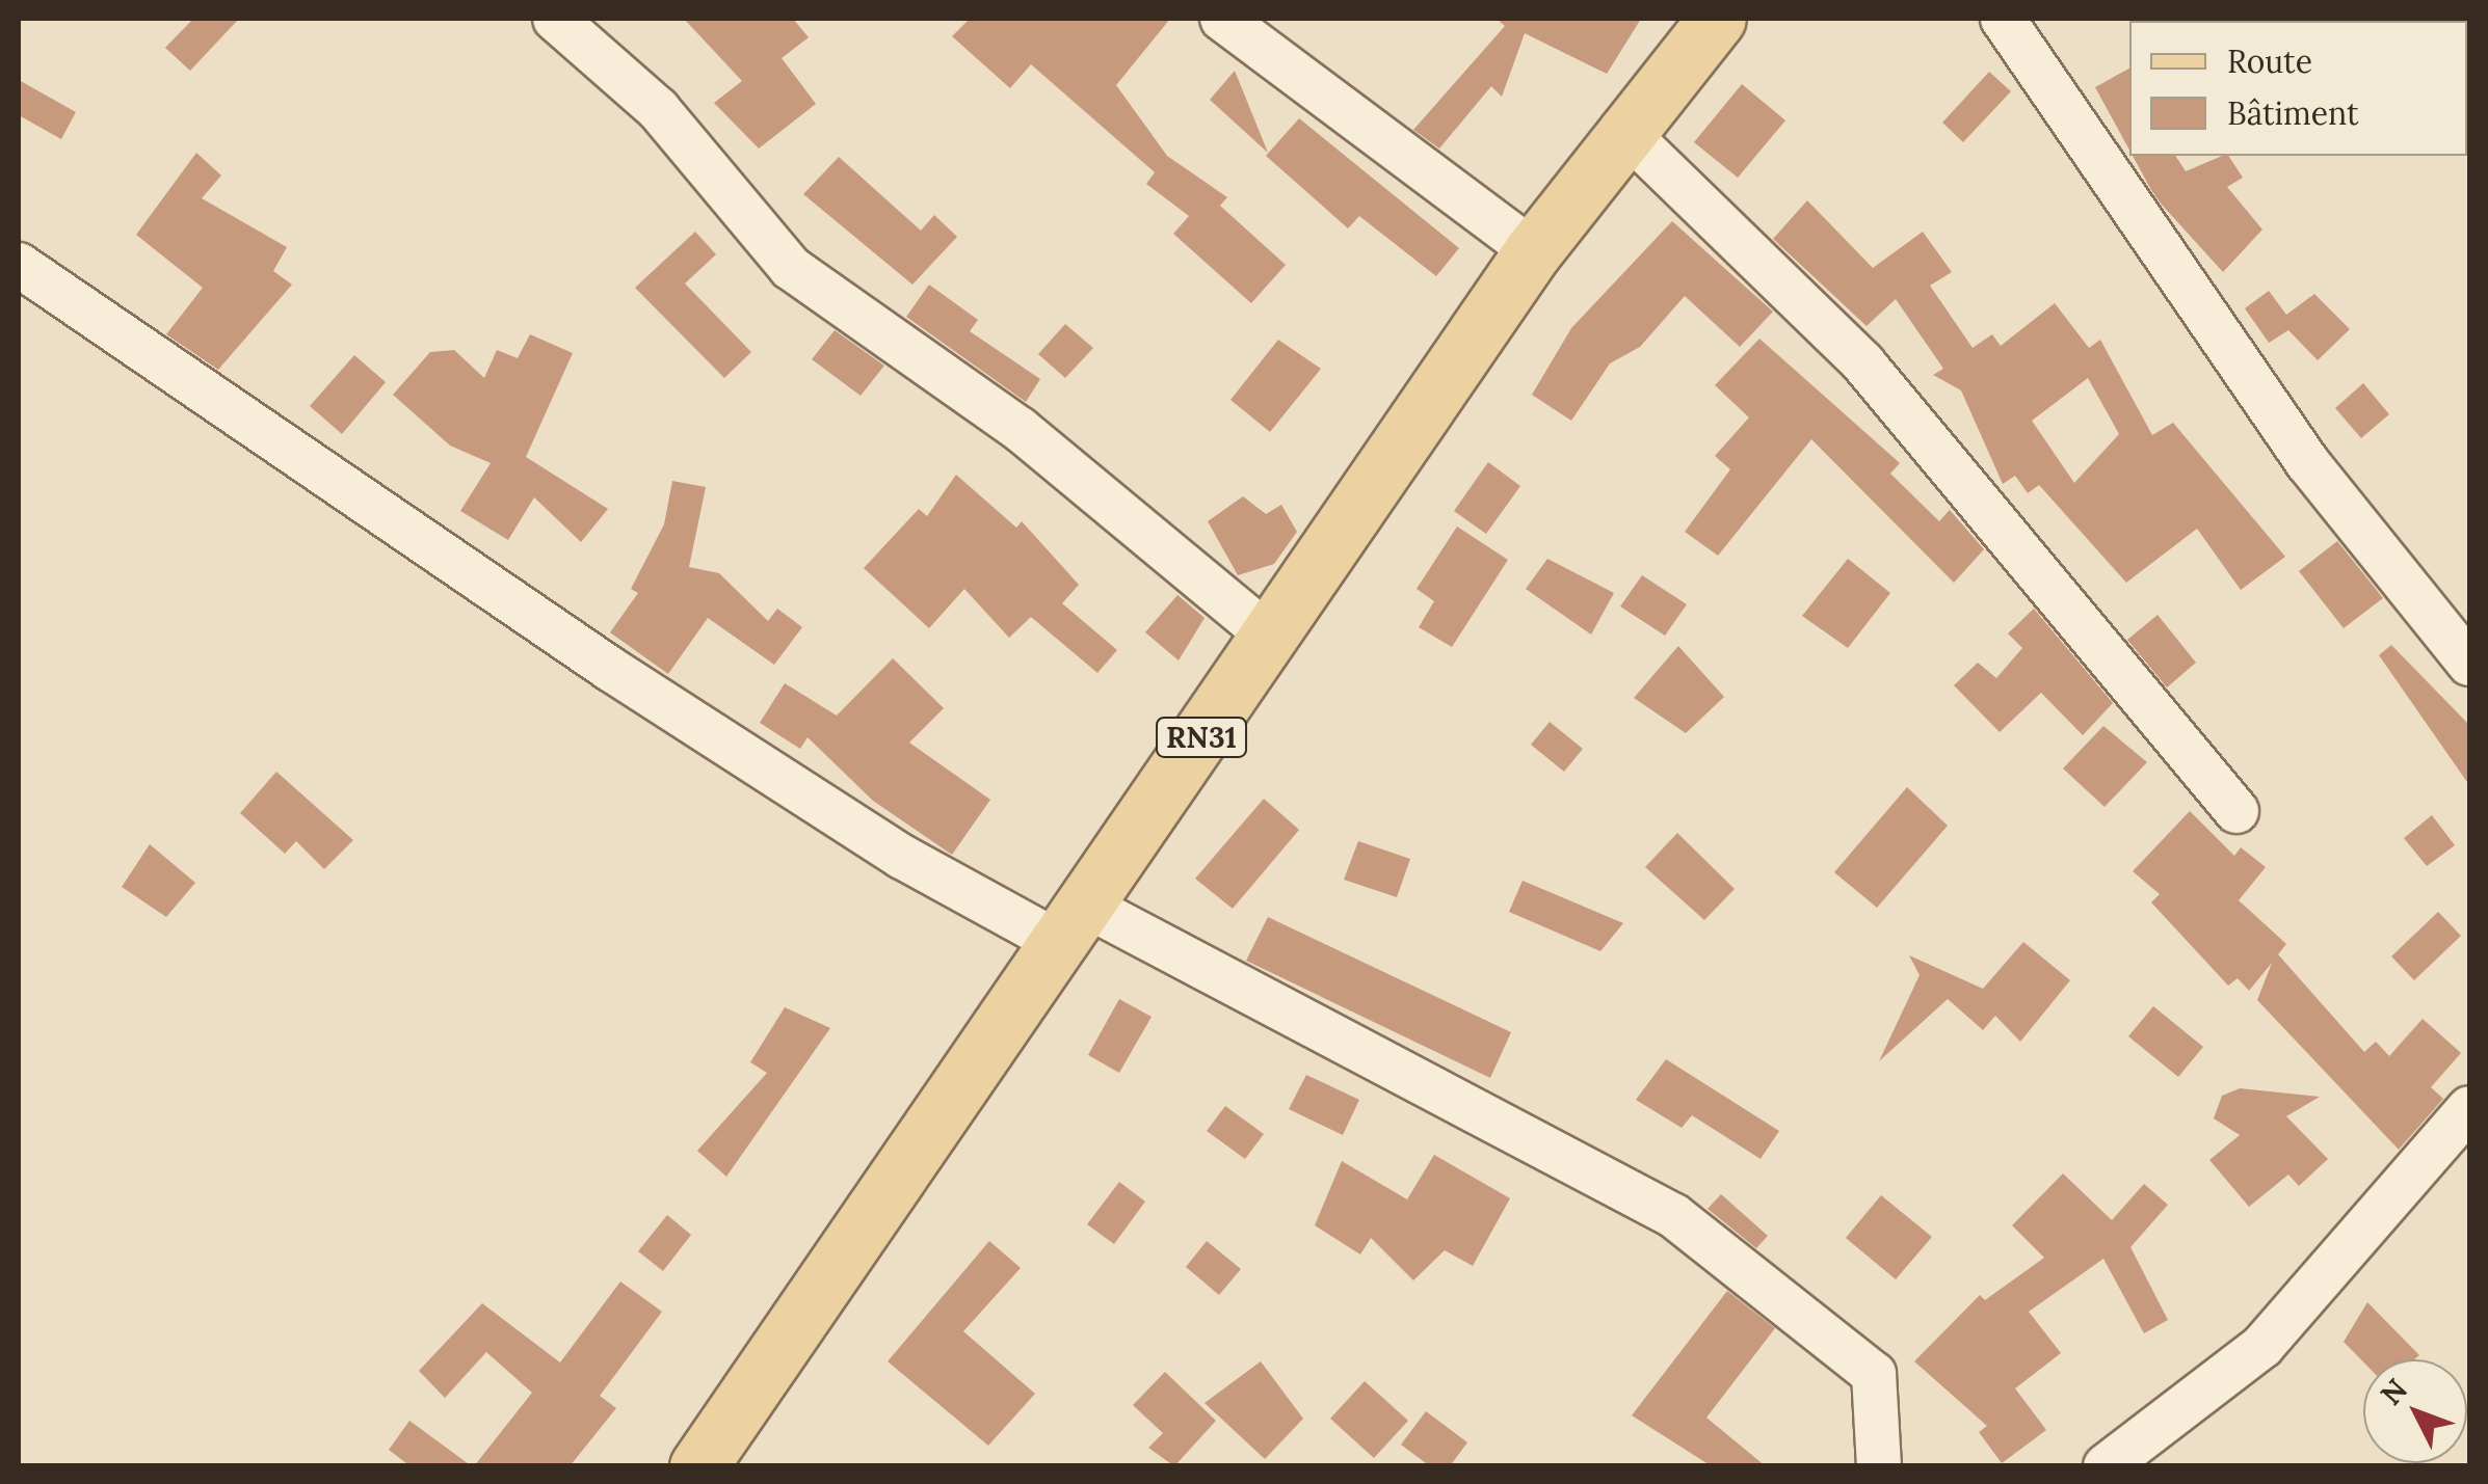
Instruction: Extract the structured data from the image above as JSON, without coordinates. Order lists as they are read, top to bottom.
{
  "streets": {
    "main road": ["RN31"]
  },
  "legend": ["Route", "Bâtiment"],
  "north": "top left"
}
